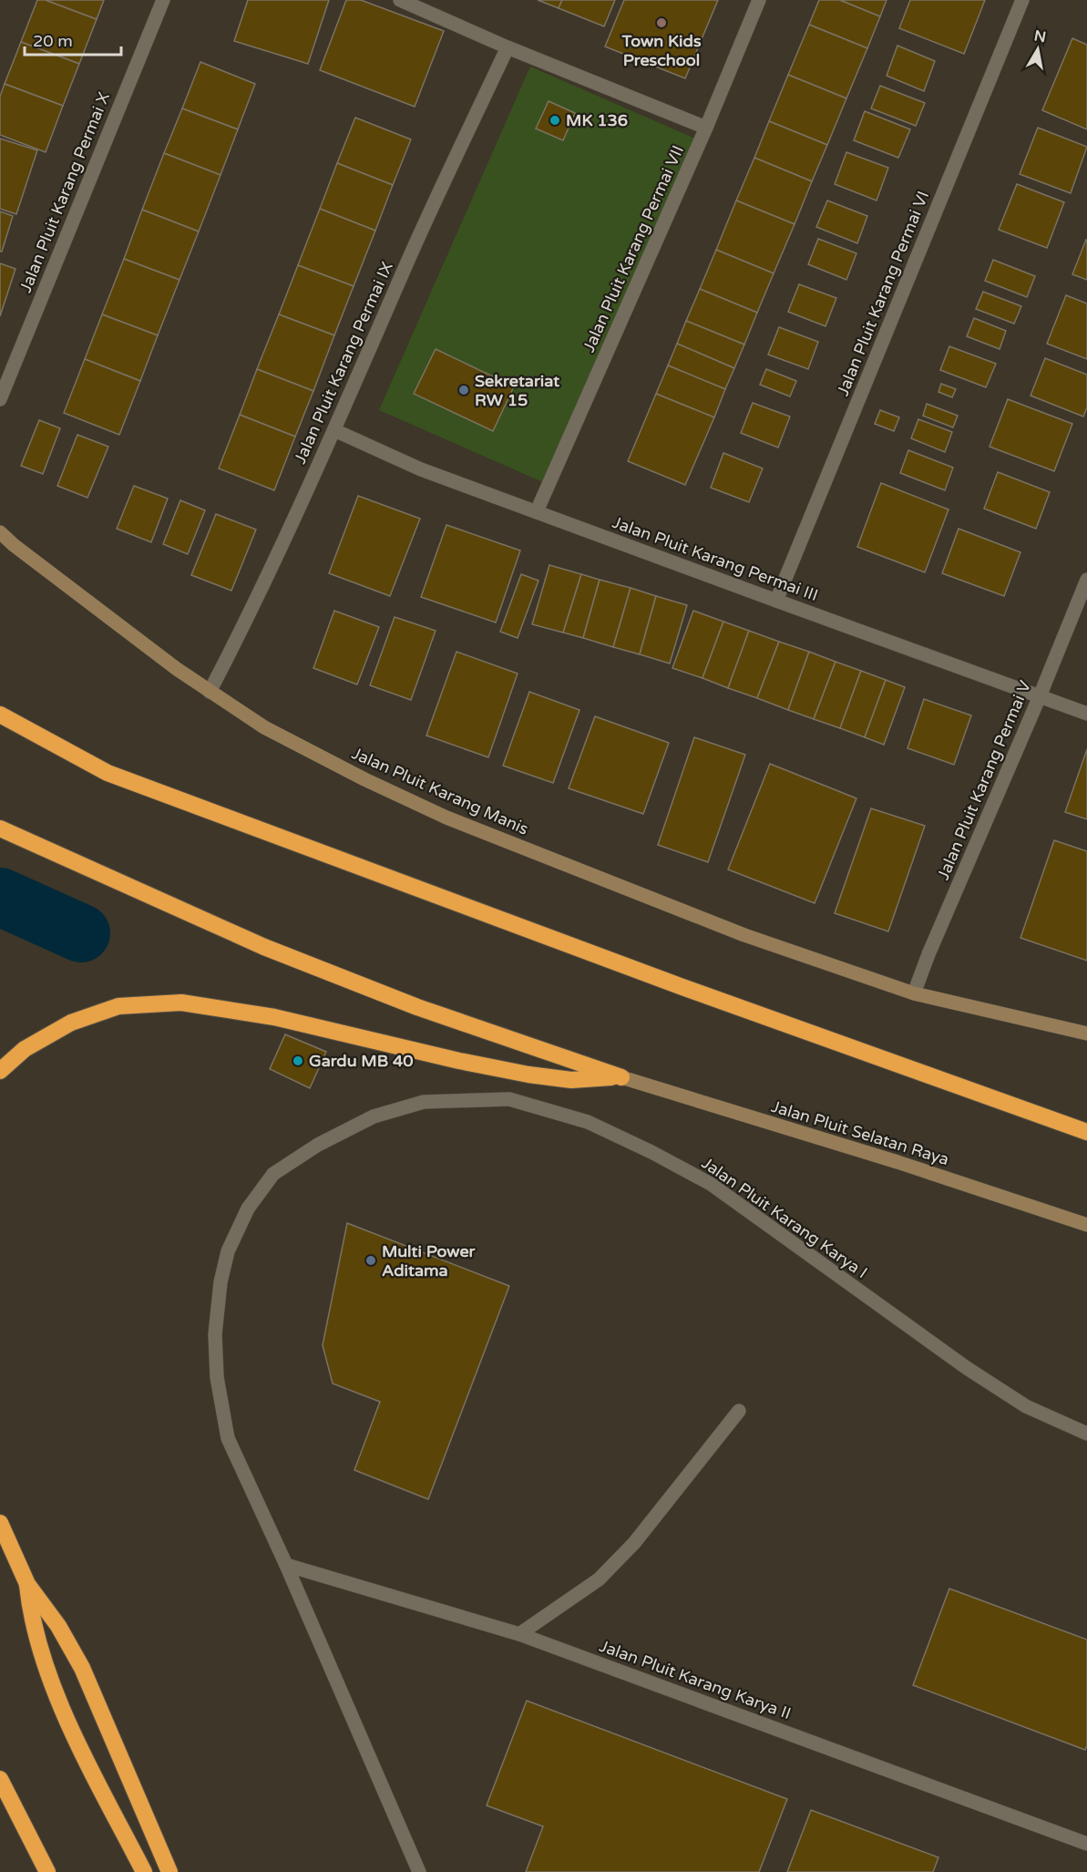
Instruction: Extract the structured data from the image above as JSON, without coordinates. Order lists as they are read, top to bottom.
{
  "streets": {
    "street": [
      "Jalan Pluit Karang Permai X",
      "Jalan Pluit Karang Permai VII",
      "Jalan Pluit Karang Permai VI",
      "Jalan Pluit Karang Permai IX",
      "Jalan Pluit Karang Permai III",
      "Jalan Pluit Karang Permai V",
      "Jalan Pluit Karang Manis",
      "Jalan Pluit Selatan Raya",
      "Jalan Pluit Karang Karya I",
      "Jalan Pluit Karang Karya II"
    ]
  },
  "crossings": [
    ["Jalan Pluit Karang Permai VII", "Jalan Pluit Karang Permai III"],
    ["Jalan Pluit Karang Permai VI", "Jalan Pluit Karang Permai III"],
    ["Jalan Pluit Karang Permai IX", "Jalan Pluit Karang Permai III"],
    ["Jalan Pluit Karang Permai IX", "Jalan Pluit Karang Manis"],
    ["Jalan Pluit Karang Permai III", "Jalan Pluit Karang Permai V"],
    ["Jalan Pluit Karang Permai V", "Jalan Pluit Karang Manis"],
    ["Jalan Pluit Karang Karya I", "Jalan Pluit Karang Karya II"]
  ],
  "places": [
    "Town Kids Preschool",
    "MK 136",
    "Sekretariat RW 15",
    "Gardu MB 40",
    "Multi Power Aditama"
  ],
  "scale_bar": "20 m",
  "north": "top"
}
